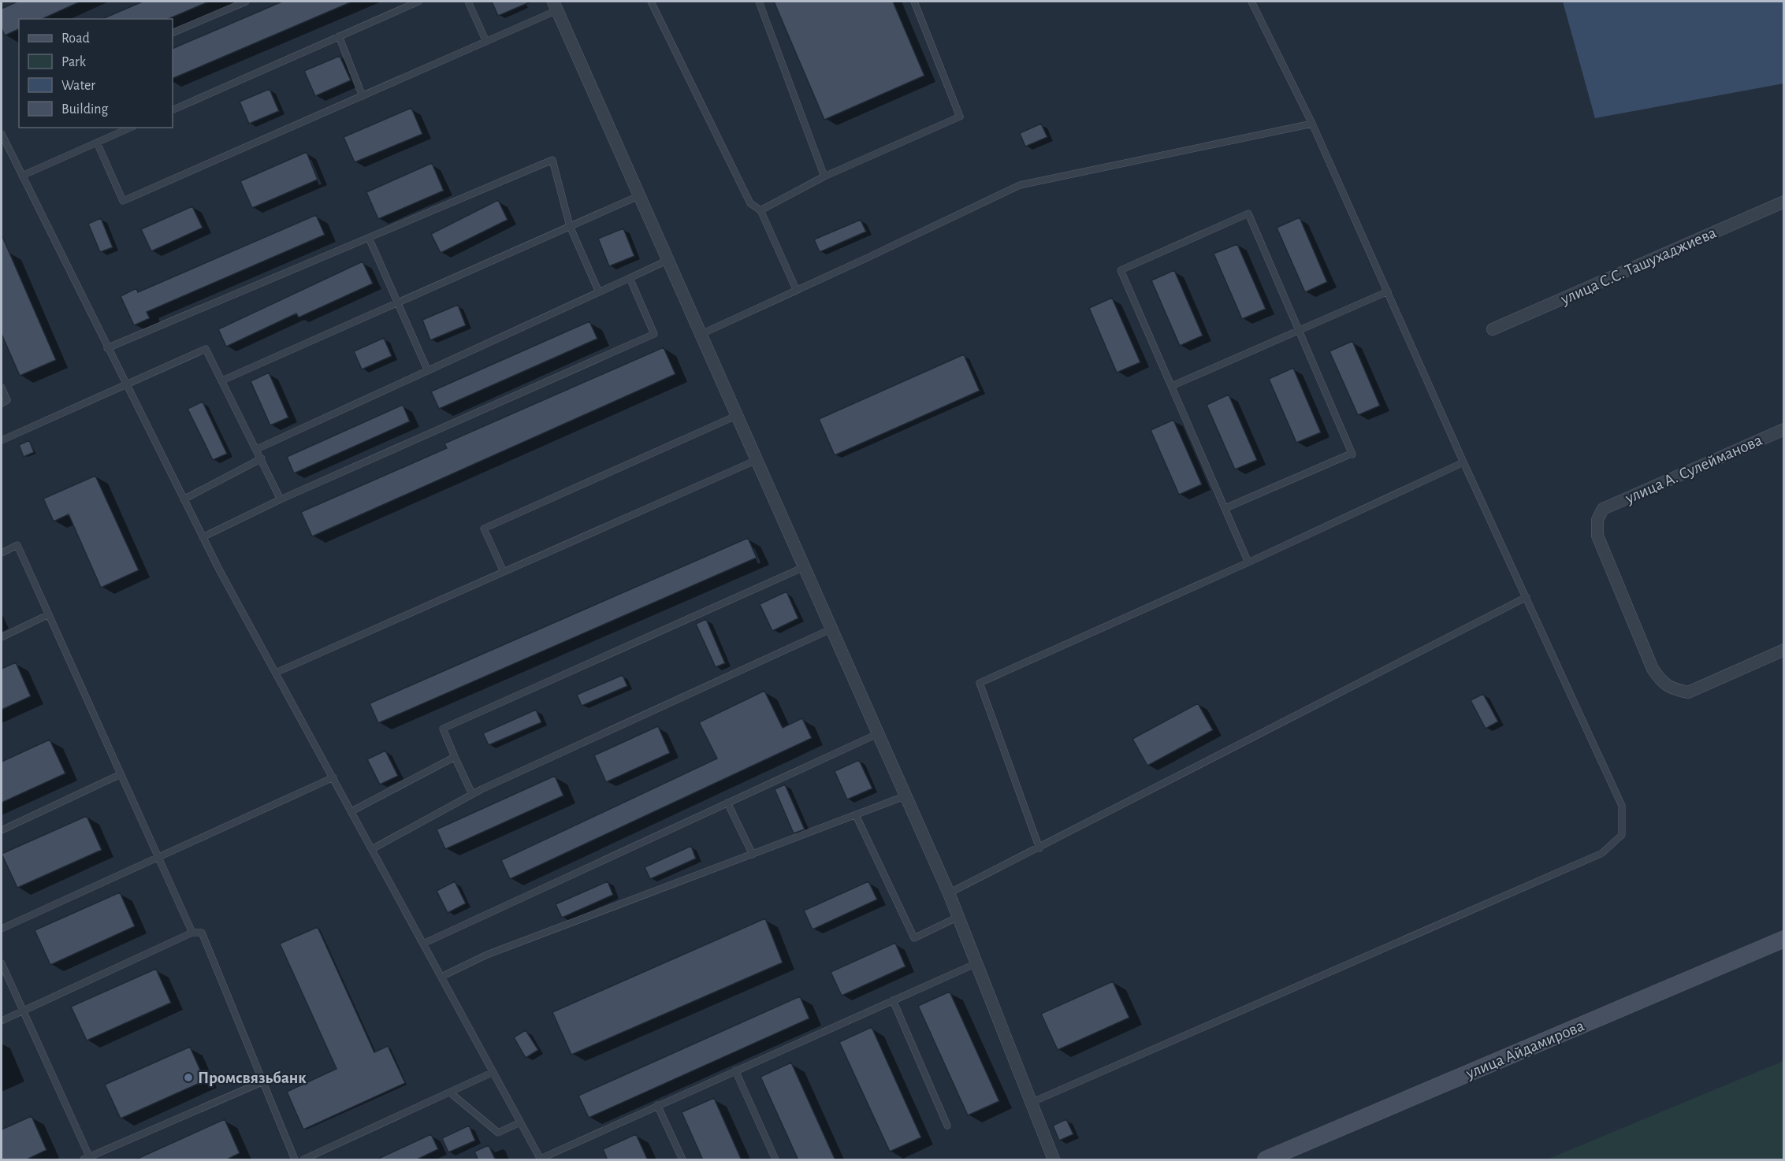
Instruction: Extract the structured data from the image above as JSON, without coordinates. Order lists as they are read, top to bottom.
{
  "streets": {
    "main road": ["улица Айдамирова"],
    "street": ["улица С.С. Ташухаджиева", "улица А. Сулейманова"]
  },
  "places": ["Промсвязьбанк"],
  "legend": [
    "Road",
    "Park",
    "Water",
    "Building"
  ]
}
